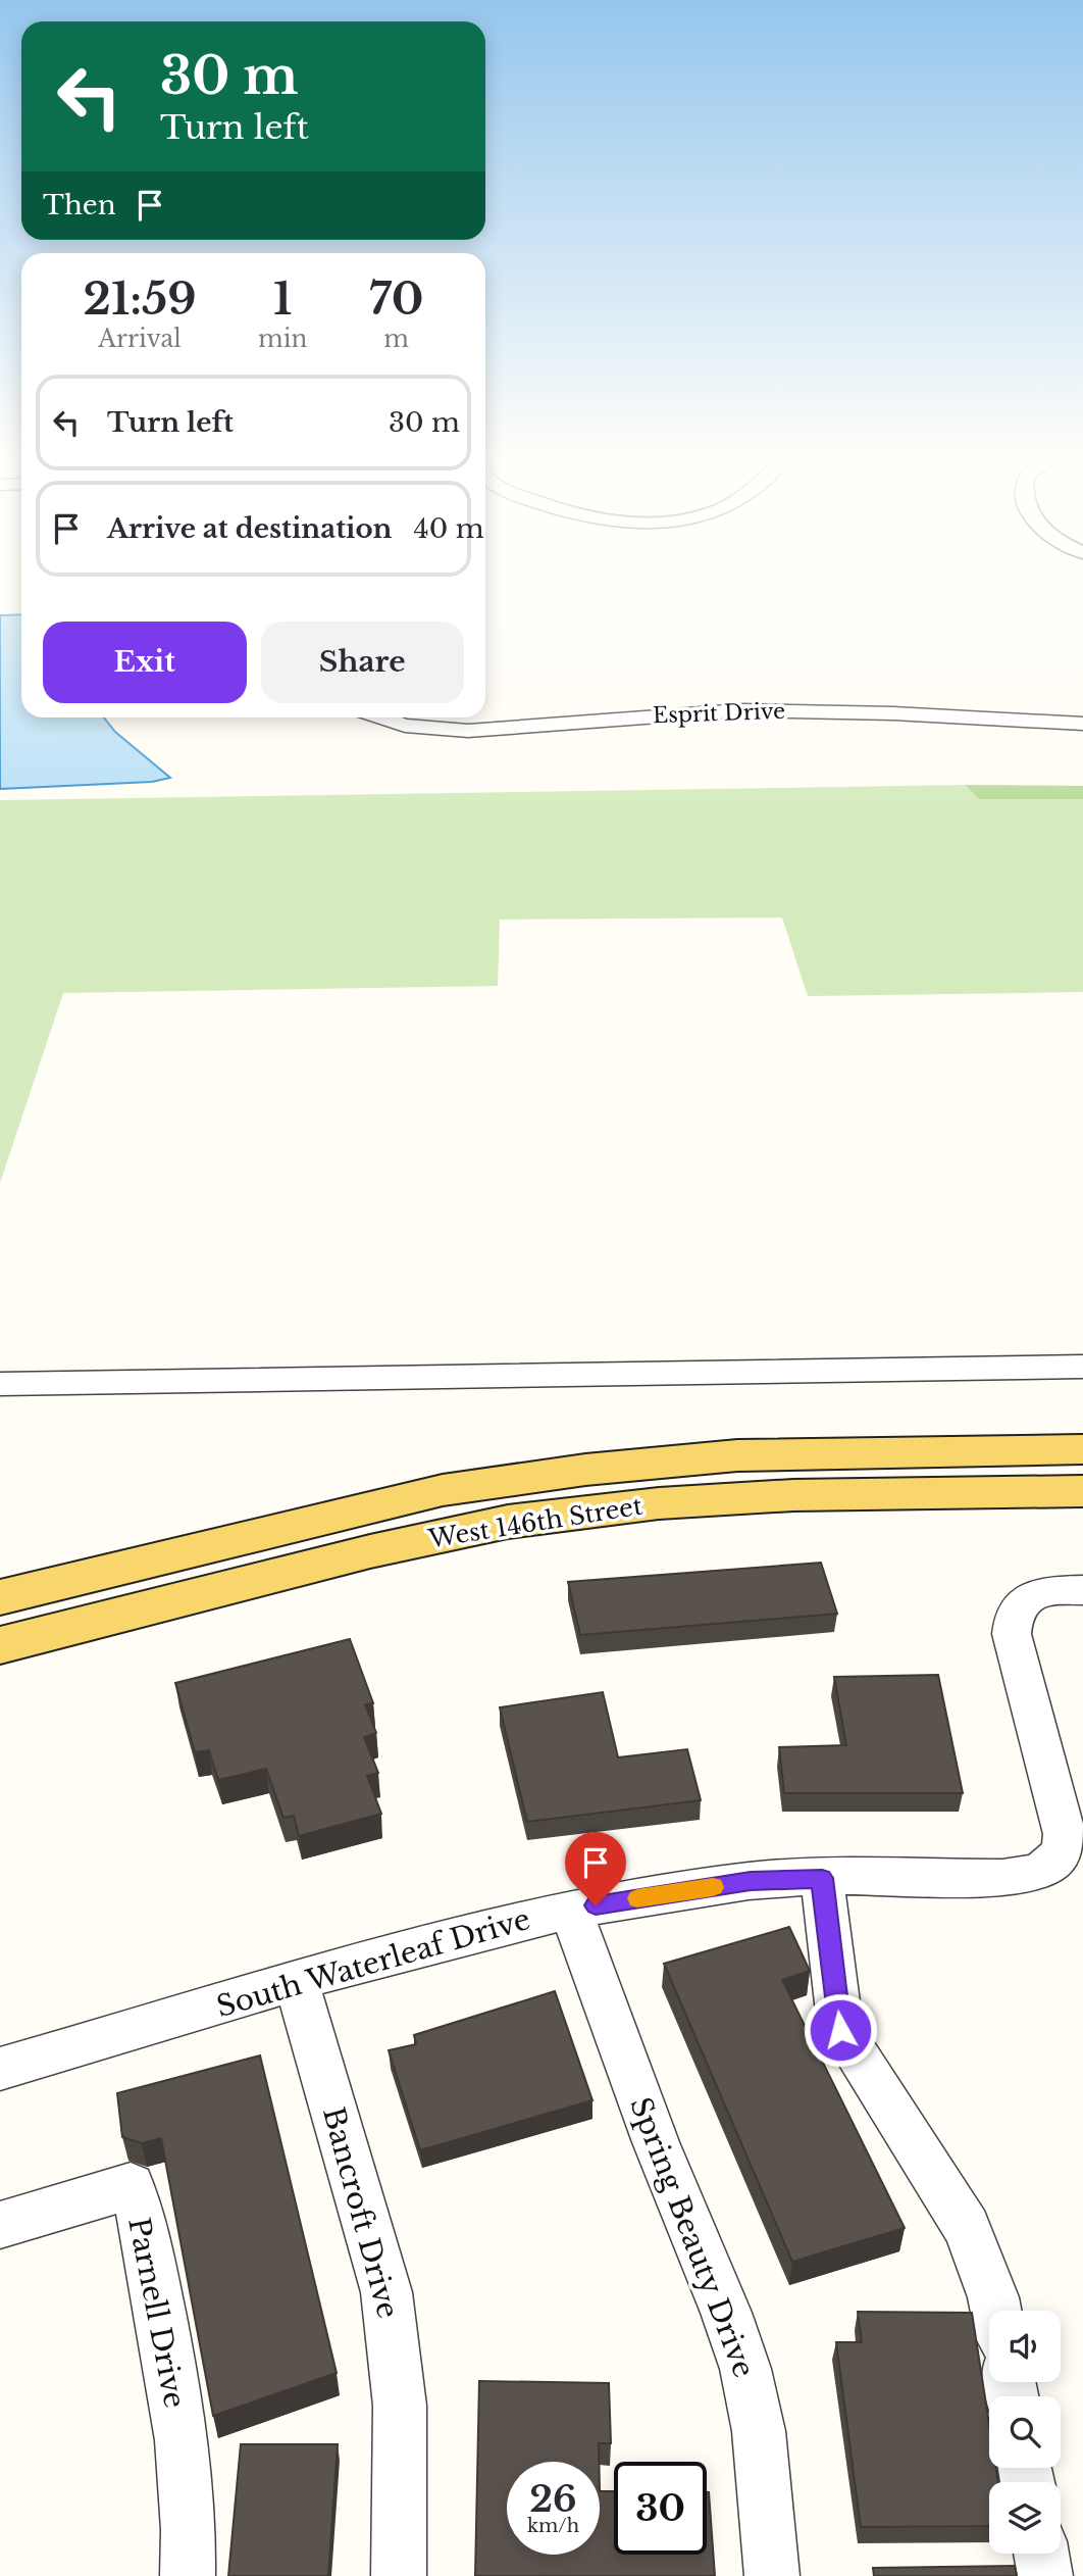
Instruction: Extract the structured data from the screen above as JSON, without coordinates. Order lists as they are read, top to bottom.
{
  "streets": {
    "main road": ["West 146th Street"],
    "street": [
      "Esprit Drive",
      "South Waterleaf Drive",
      "Bancroft Drive",
      "Spring Beauty Drive",
      "Parnell Drive"
    ]
  },
  "crossings": [
    ["South Waterleaf Drive", "Bancroft Drive"],
    ["South Waterleaf Drive", "Spring Beauty Drive"]
  ],
  "page": {
    "turn": ["30 m", "Turn left"],
    "then": "Then",
    "eta": [
      "21:59",
      "Arrival",
      "1",
      "min",
      "70",
      "m"
    ],
    "list": [
      {
        "name": "Turn left",
        "value": "30 m"
      },
      {
        "name": "Arrive at destination",
        "value": "40 m"
      }
    ],
    "buttons": ["Exit", "Share"],
    "speed": "26 km/h",
    "limit": "30"
  }
}
